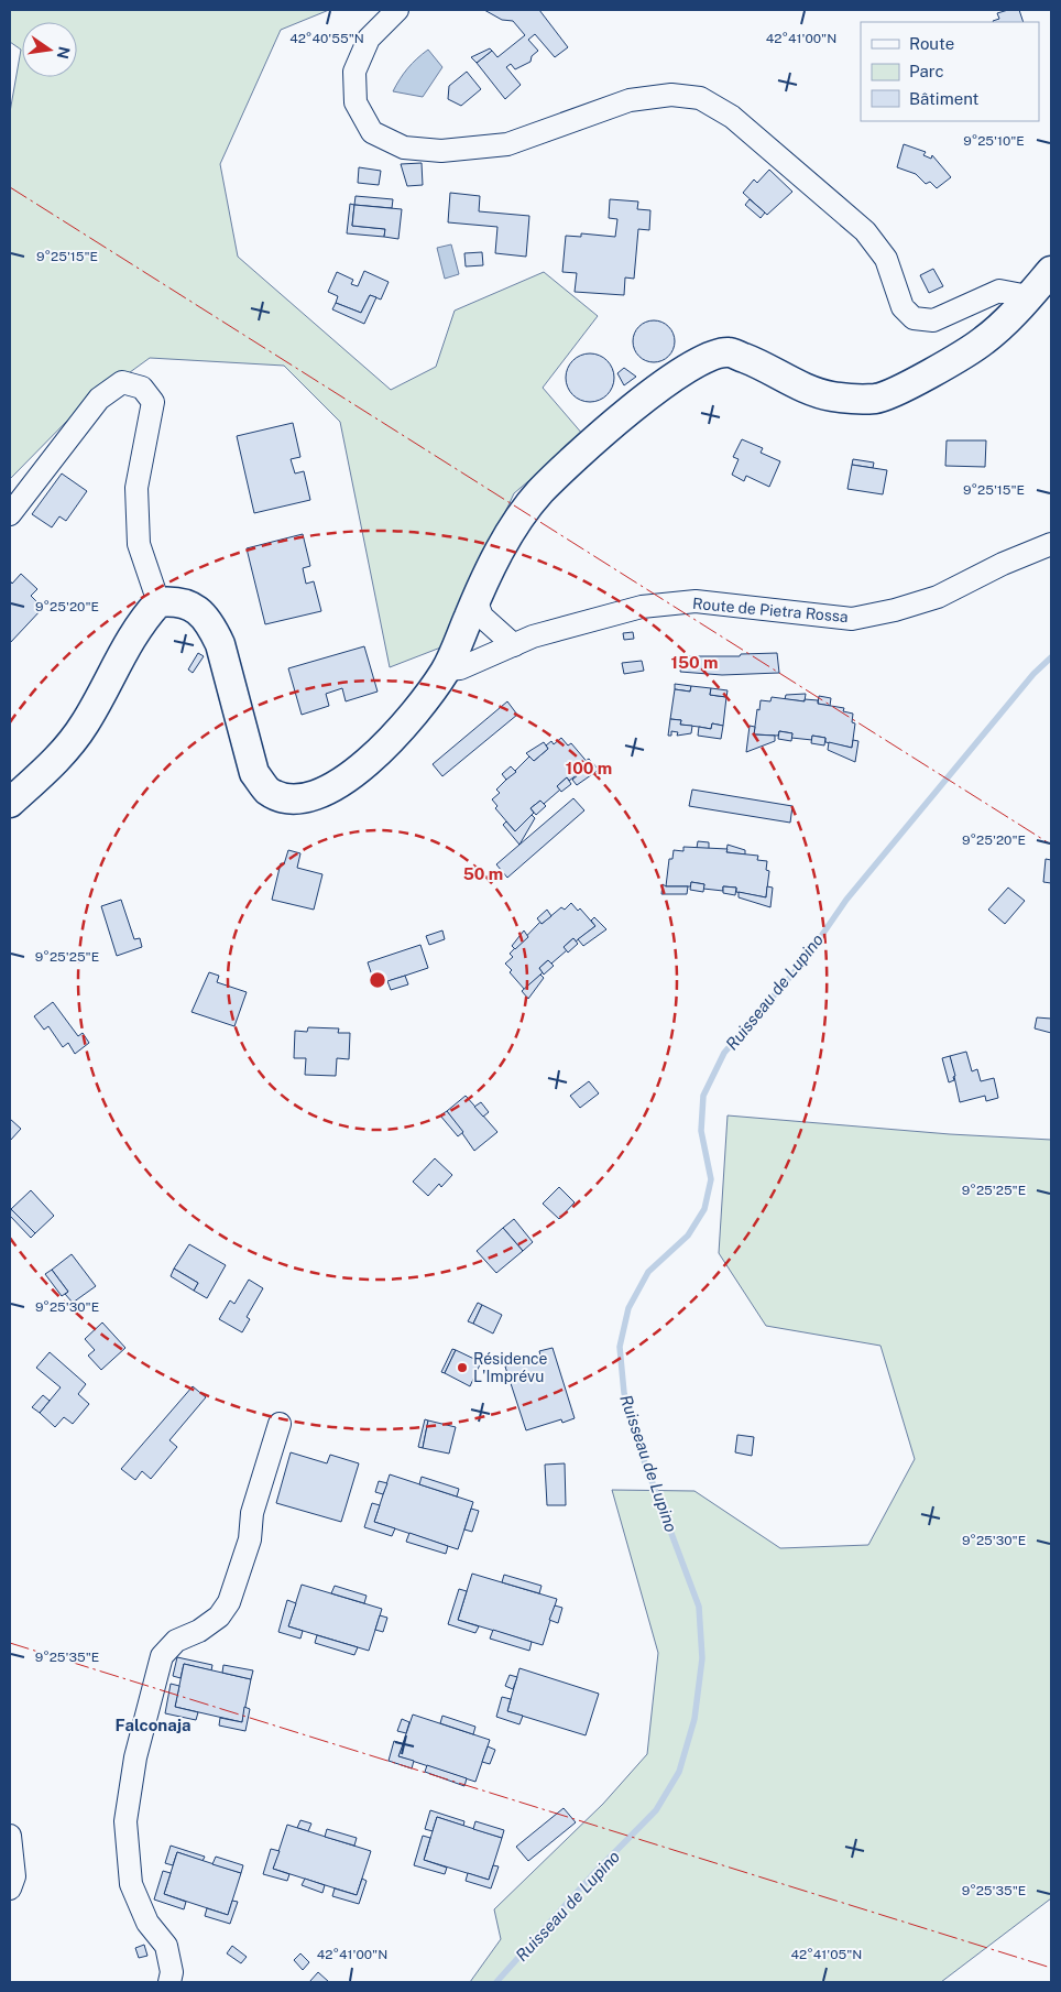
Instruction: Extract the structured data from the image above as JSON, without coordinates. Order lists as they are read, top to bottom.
{
  "streets": {
    "street": ["Route de Pietra Rossa"]
  },
  "districts": ["Falconaja"],
  "water": ["Ruisseau de Lupino"],
  "places": ["Résidence L'Imprévu"],
  "legend": ["Route", "Parc", "Bâtiment"],
  "north": "right",
  "coordinates": [
    "42°40'55\"N",
    "42°41'00\"N",
    "9°25'10\"E",
    "9°25'15\"E",
    "9°25'20\"E",
    "9°25'25\"E",
    "9°25'30\"E",
    "9°25'35\"E",
    "42°41'05\"N"
  ],
  "rings": ["150 m", "100 m", "50 m"]
}
